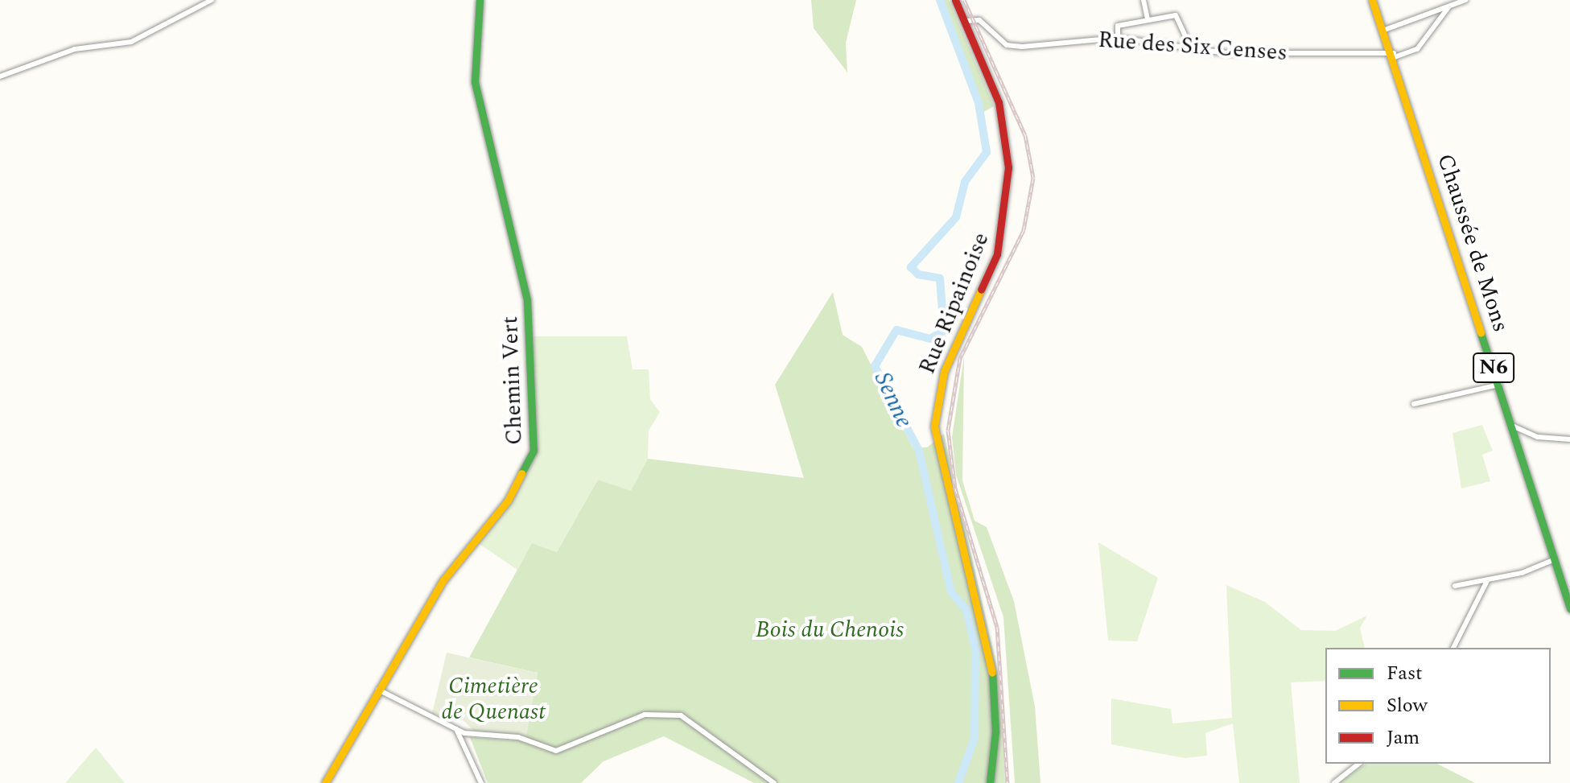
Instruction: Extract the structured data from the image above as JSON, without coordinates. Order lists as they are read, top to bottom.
{
  "streets": {
    "street": [
      "Rue des Six Censes",
      "Chaussée de Mons",
      "Rue Ripainoise",
      "N6",
      "Chemin Vert"
    ]
  },
  "crossings": [
    ["Rue des Six Censes", "Chaussée de Mons"],
    ["Rue des Six Censes", "Rue Ripainoise"]
  ],
  "water": ["Senne"],
  "parks": ["Bois du Chenois", "Cimetière de Quenast"],
  "legend": ["Fast", "Slow", "Jam"]
}
